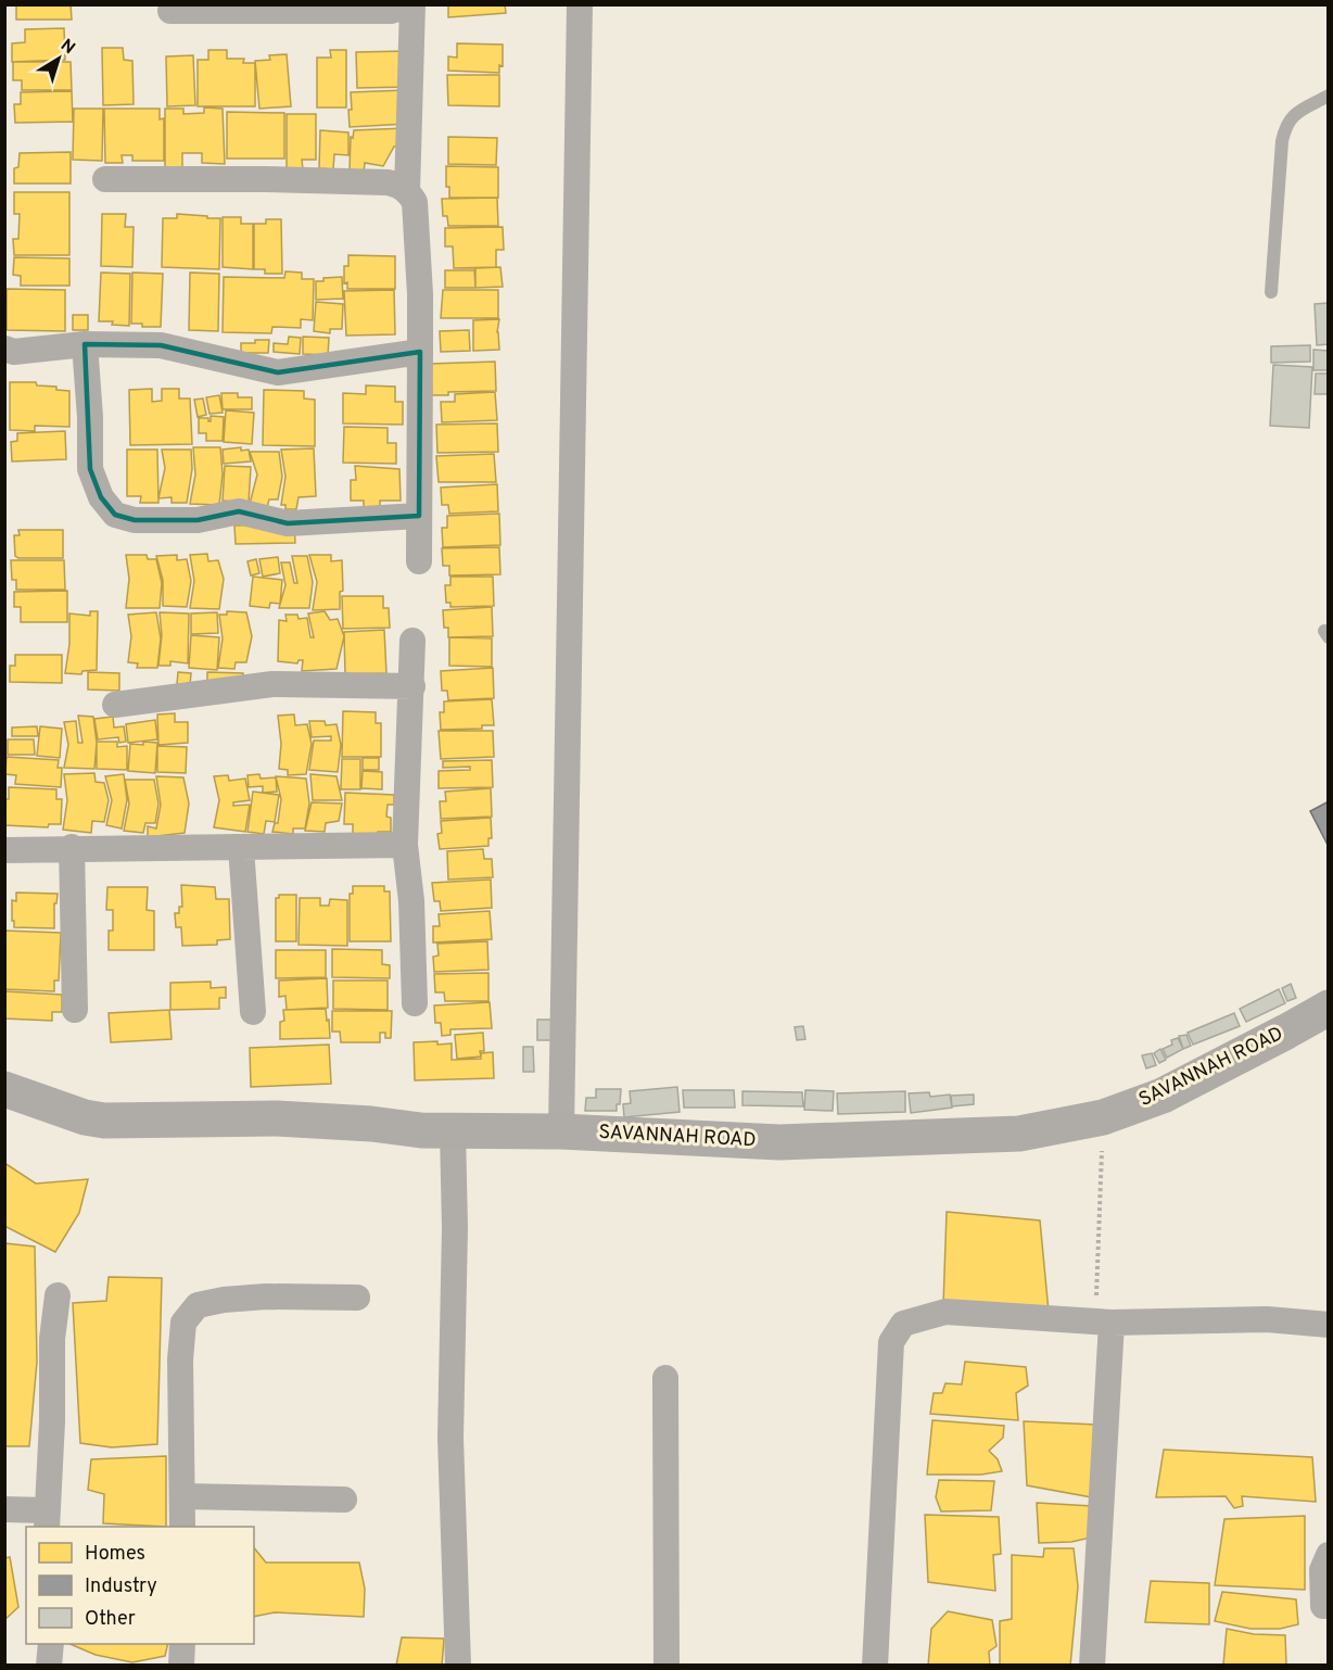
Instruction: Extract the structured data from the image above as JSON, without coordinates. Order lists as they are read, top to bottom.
{
  "streets": {
    "main road": ["SAVANNAH ROAD"]
  },
  "legend": ["Homes", "Industry", "Other"],
  "north": "top right"
}
